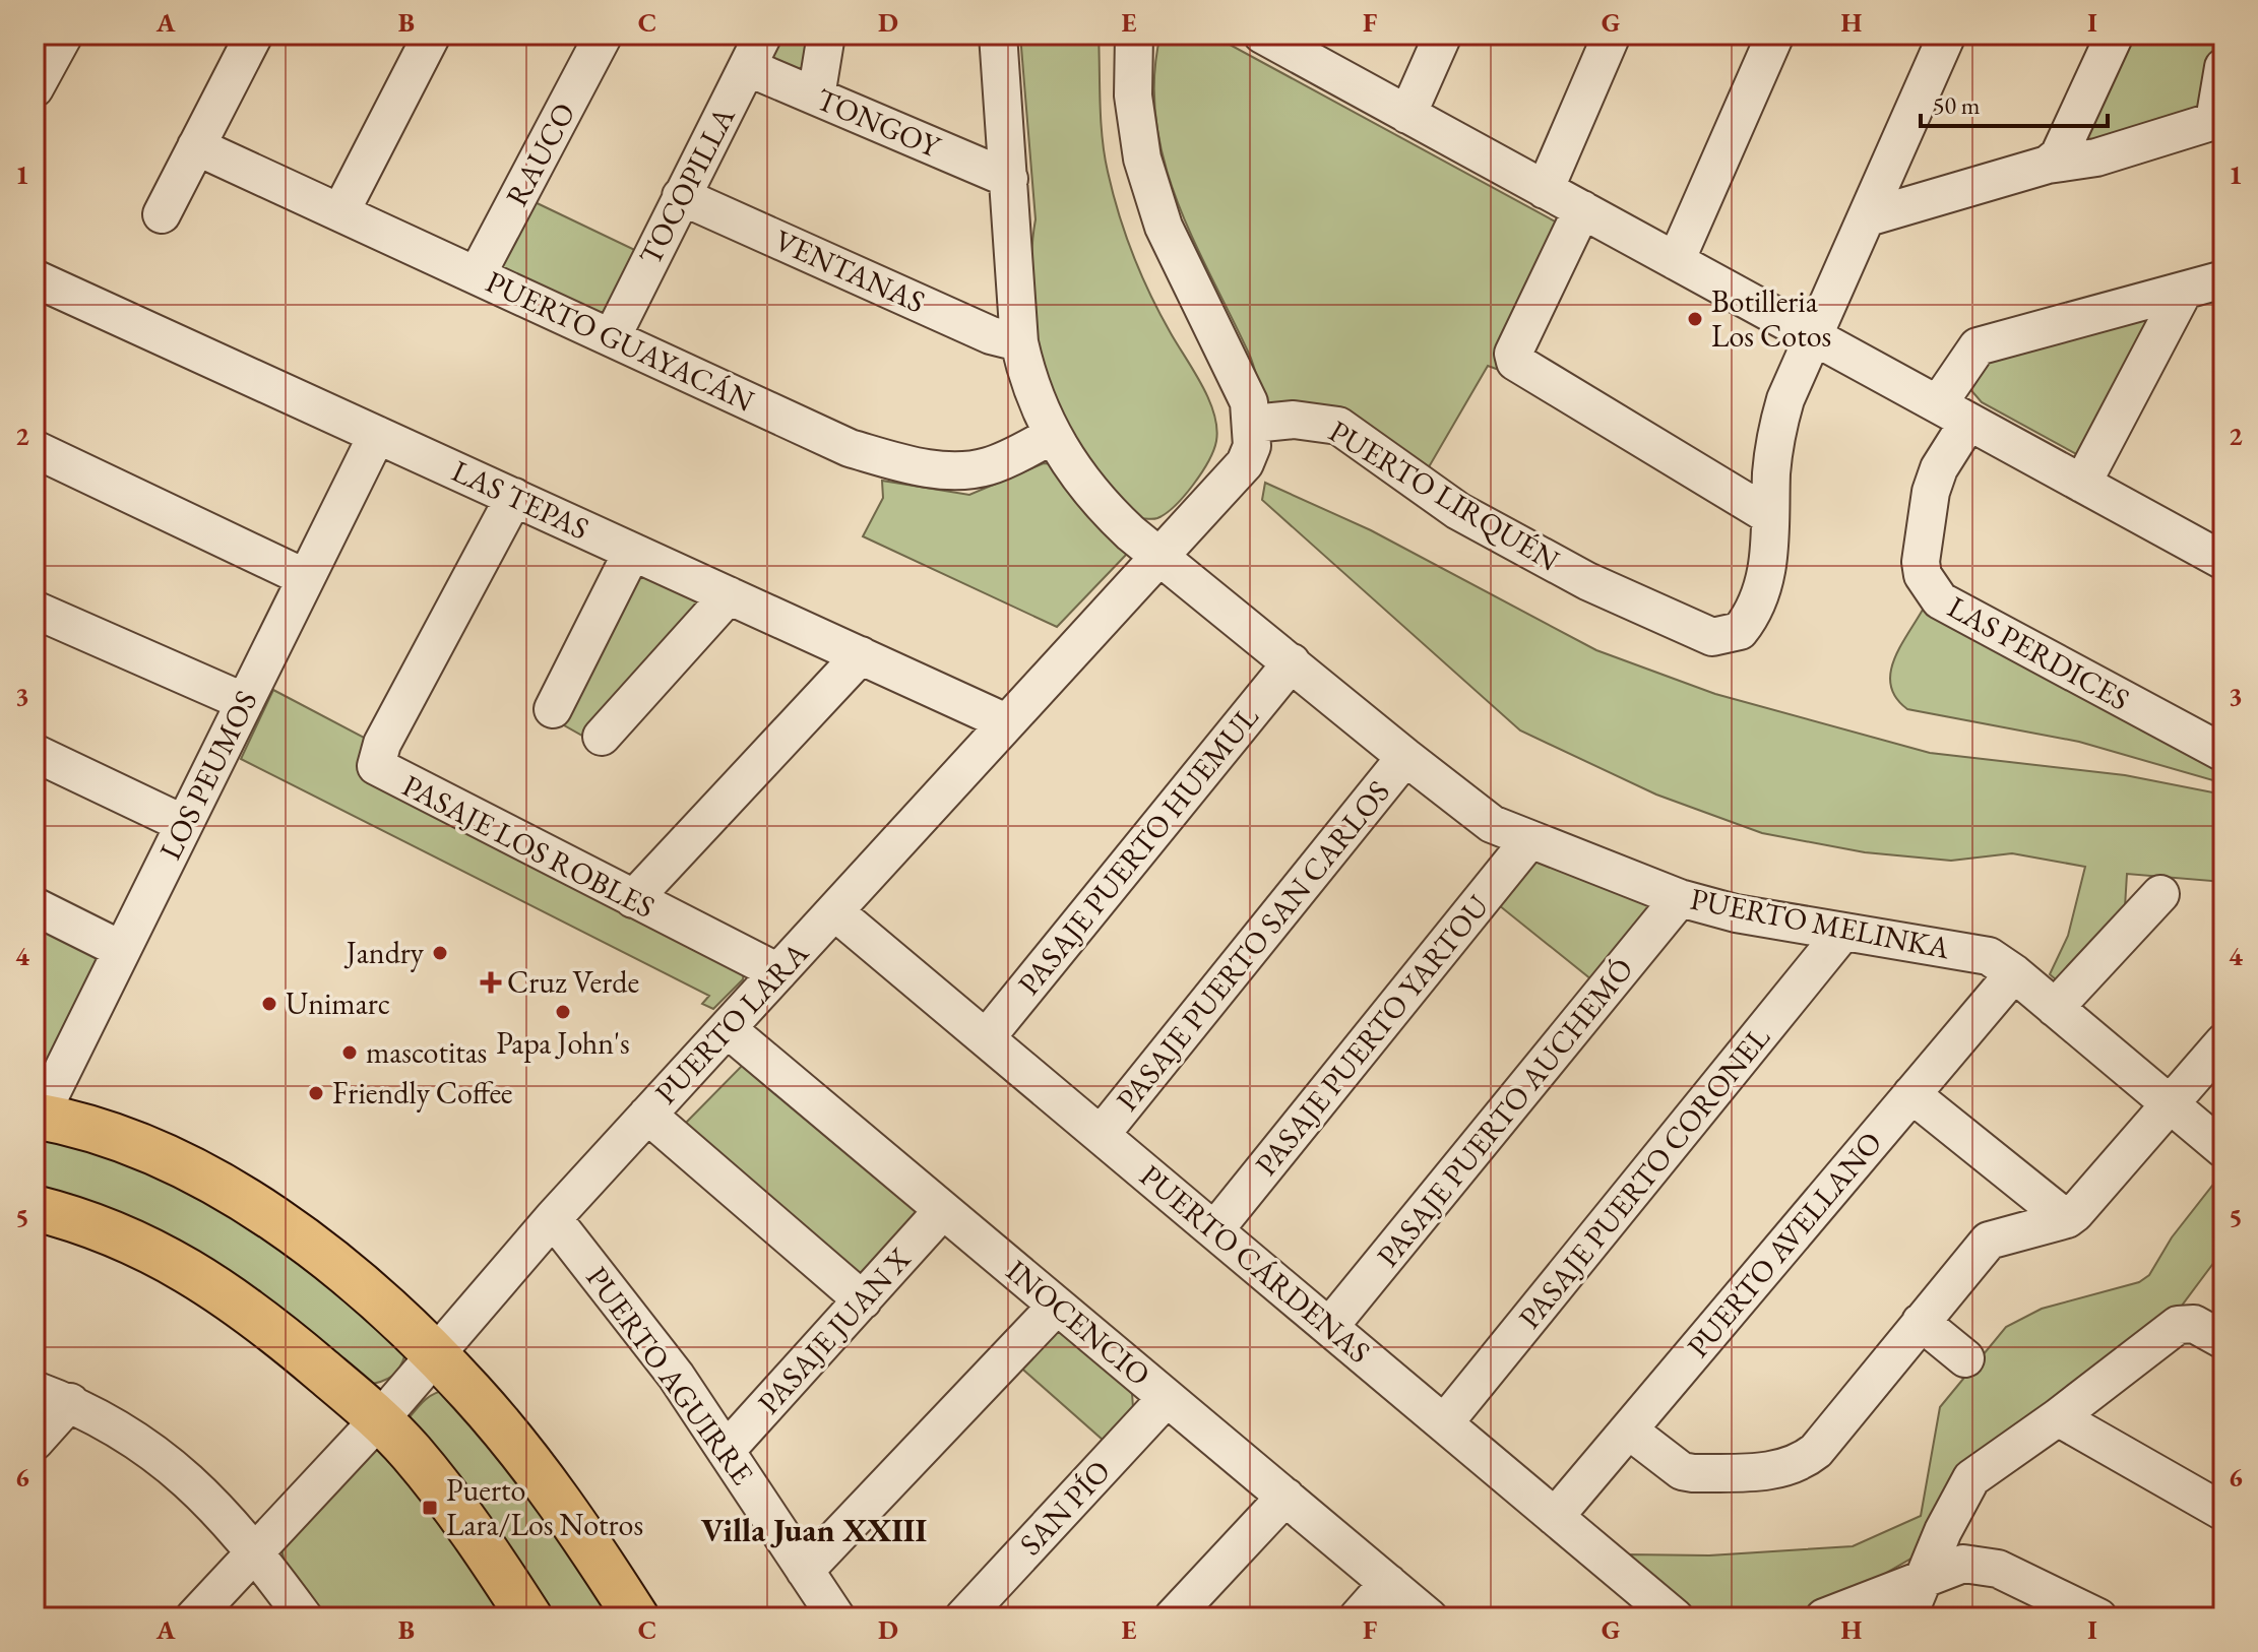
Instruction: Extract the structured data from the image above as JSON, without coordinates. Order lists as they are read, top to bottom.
{
  "streets": {
    "street": [
      "TONGOY",
      "RAUCO",
      "TOCOPILLA",
      "VENTANAS",
      "PUERTO GUAYACÁN",
      "PUERTO LIRQUÉN",
      "LAS TEPAS",
      "LAS PERDICES",
      "LOS PEUMOS",
      "PASAJE LOS ROBLES",
      "PASAJE PUERTO HUEMUL",
      "PUERTO MELINKA",
      "PASAJE PUERTO SAN CARLOS",
      "PUERTO LARA",
      "PASAJE PUERTO YARTOU",
      "PASAJE PUERTO AUCHEMÓ",
      "PASAJE PUERTO CORONEL",
      "PUERTO AVELLANO",
      "PUERTO CÁRDENAS",
      "INOCENCIO",
      "PASAJE JUAN X",
      "PUERTO AGUIRRE",
      "SAN PÍO"
    ]
  },
  "crossings": [
    ["TONGOY", "TOCOPILLA"],
    ["TONGOY", "PUERTO MELINKA"],
    ["RAUCO", "PUERTO GUAYACÁN"],
    ["TOCOPILLA", "VENTANAS"],
    ["TOCOPILLA", "PUERTO GUAYACÁN"],
    ["VENTANAS", "PUERTO MELINKA"],
    ["PUERTO GUAYACÁN", "PUERTO MELINKA"],
    ["PUERTO LIRQUÉN", "PUERTO LARA"],
    ["LAS TEPAS", "LOS PEUMOS"],
    ["LAS TEPAS", "PASAJE LOS ROBLES"],
    ["LAS TEPAS", "PUERTO LARA"],
    ["PASAJE LOS ROBLES", "PUERTO LARA"],
    ["PASAJE PUERTO HUEMUL", "PUERTO MELINKA"],
    ["PASAJE PUERTO HUEMUL", "PUERTO CÁRDENAS"],
    ["PUERTO MELINKA", "PASAJE PUERTO SAN CARLOS"],
    ["PUERTO MELINKA", "PUERTO LARA"],
    ["PUERTO MELINKA", "PASAJE PUERTO YARTOU"],
    ["PUERTO MELINKA", "PASAJE PUERTO AUCHEMÓ"],
    ["PUERTO MELINKA", "PASAJE PUERTO CORONEL"],
    ["PUERTO MELINKA", "PUERTO AVELLANO"],
    ["PASAJE PUERTO SAN CARLOS", "PUERTO CÁRDENAS"],
    ["PUERTO LARA", "PUERTO CÁRDENAS"],
    ["PUERTO LARA", "INOCENCIO"],
    ["PUERTO LARA", "PUERTO AGUIRRE"],
    ["PASAJE PUERTO YARTOU", "PUERTO CÁRDENAS"],
    ["PASAJE PUERTO AUCHEMÓ", "PUERTO CÁRDENAS"],
    ["PASAJE PUERTO CORONEL", "PUERTO CÁRDENAS"],
    ["PUERTO AVELLANO", "PUERTO CÁRDENAS"],
    ["INOCENCIO", "PASAJE JUAN X"],
    ["INOCENCIO", "SAN PÍO"],
    ["PASAJE JUAN X", "PUERTO AGUIRRE"]
  ],
  "districts": ["Villa Juan XXIII"],
  "places": {
    "other": [
      "Botilleria Los Cotos",
      "Jandry",
      "Unimarc",
      "Papa John's",
      "mascotitas",
      "Friendly Coffee"
    ],
    "health": ["Cruz Verde"],
    "transit": ["Puerto Lara/Los Notros"]
  },
  "scale_bar": "50 m",
  "grid": {
    "columns": [
      "A",
      "B",
      "C",
      "D",
      "E",
      "F",
      "G",
      "H",
      "I"
    ],
    "rows": [
      "1",
      "2",
      "3",
      "4",
      "5",
      "6"
    ]
  }
}
